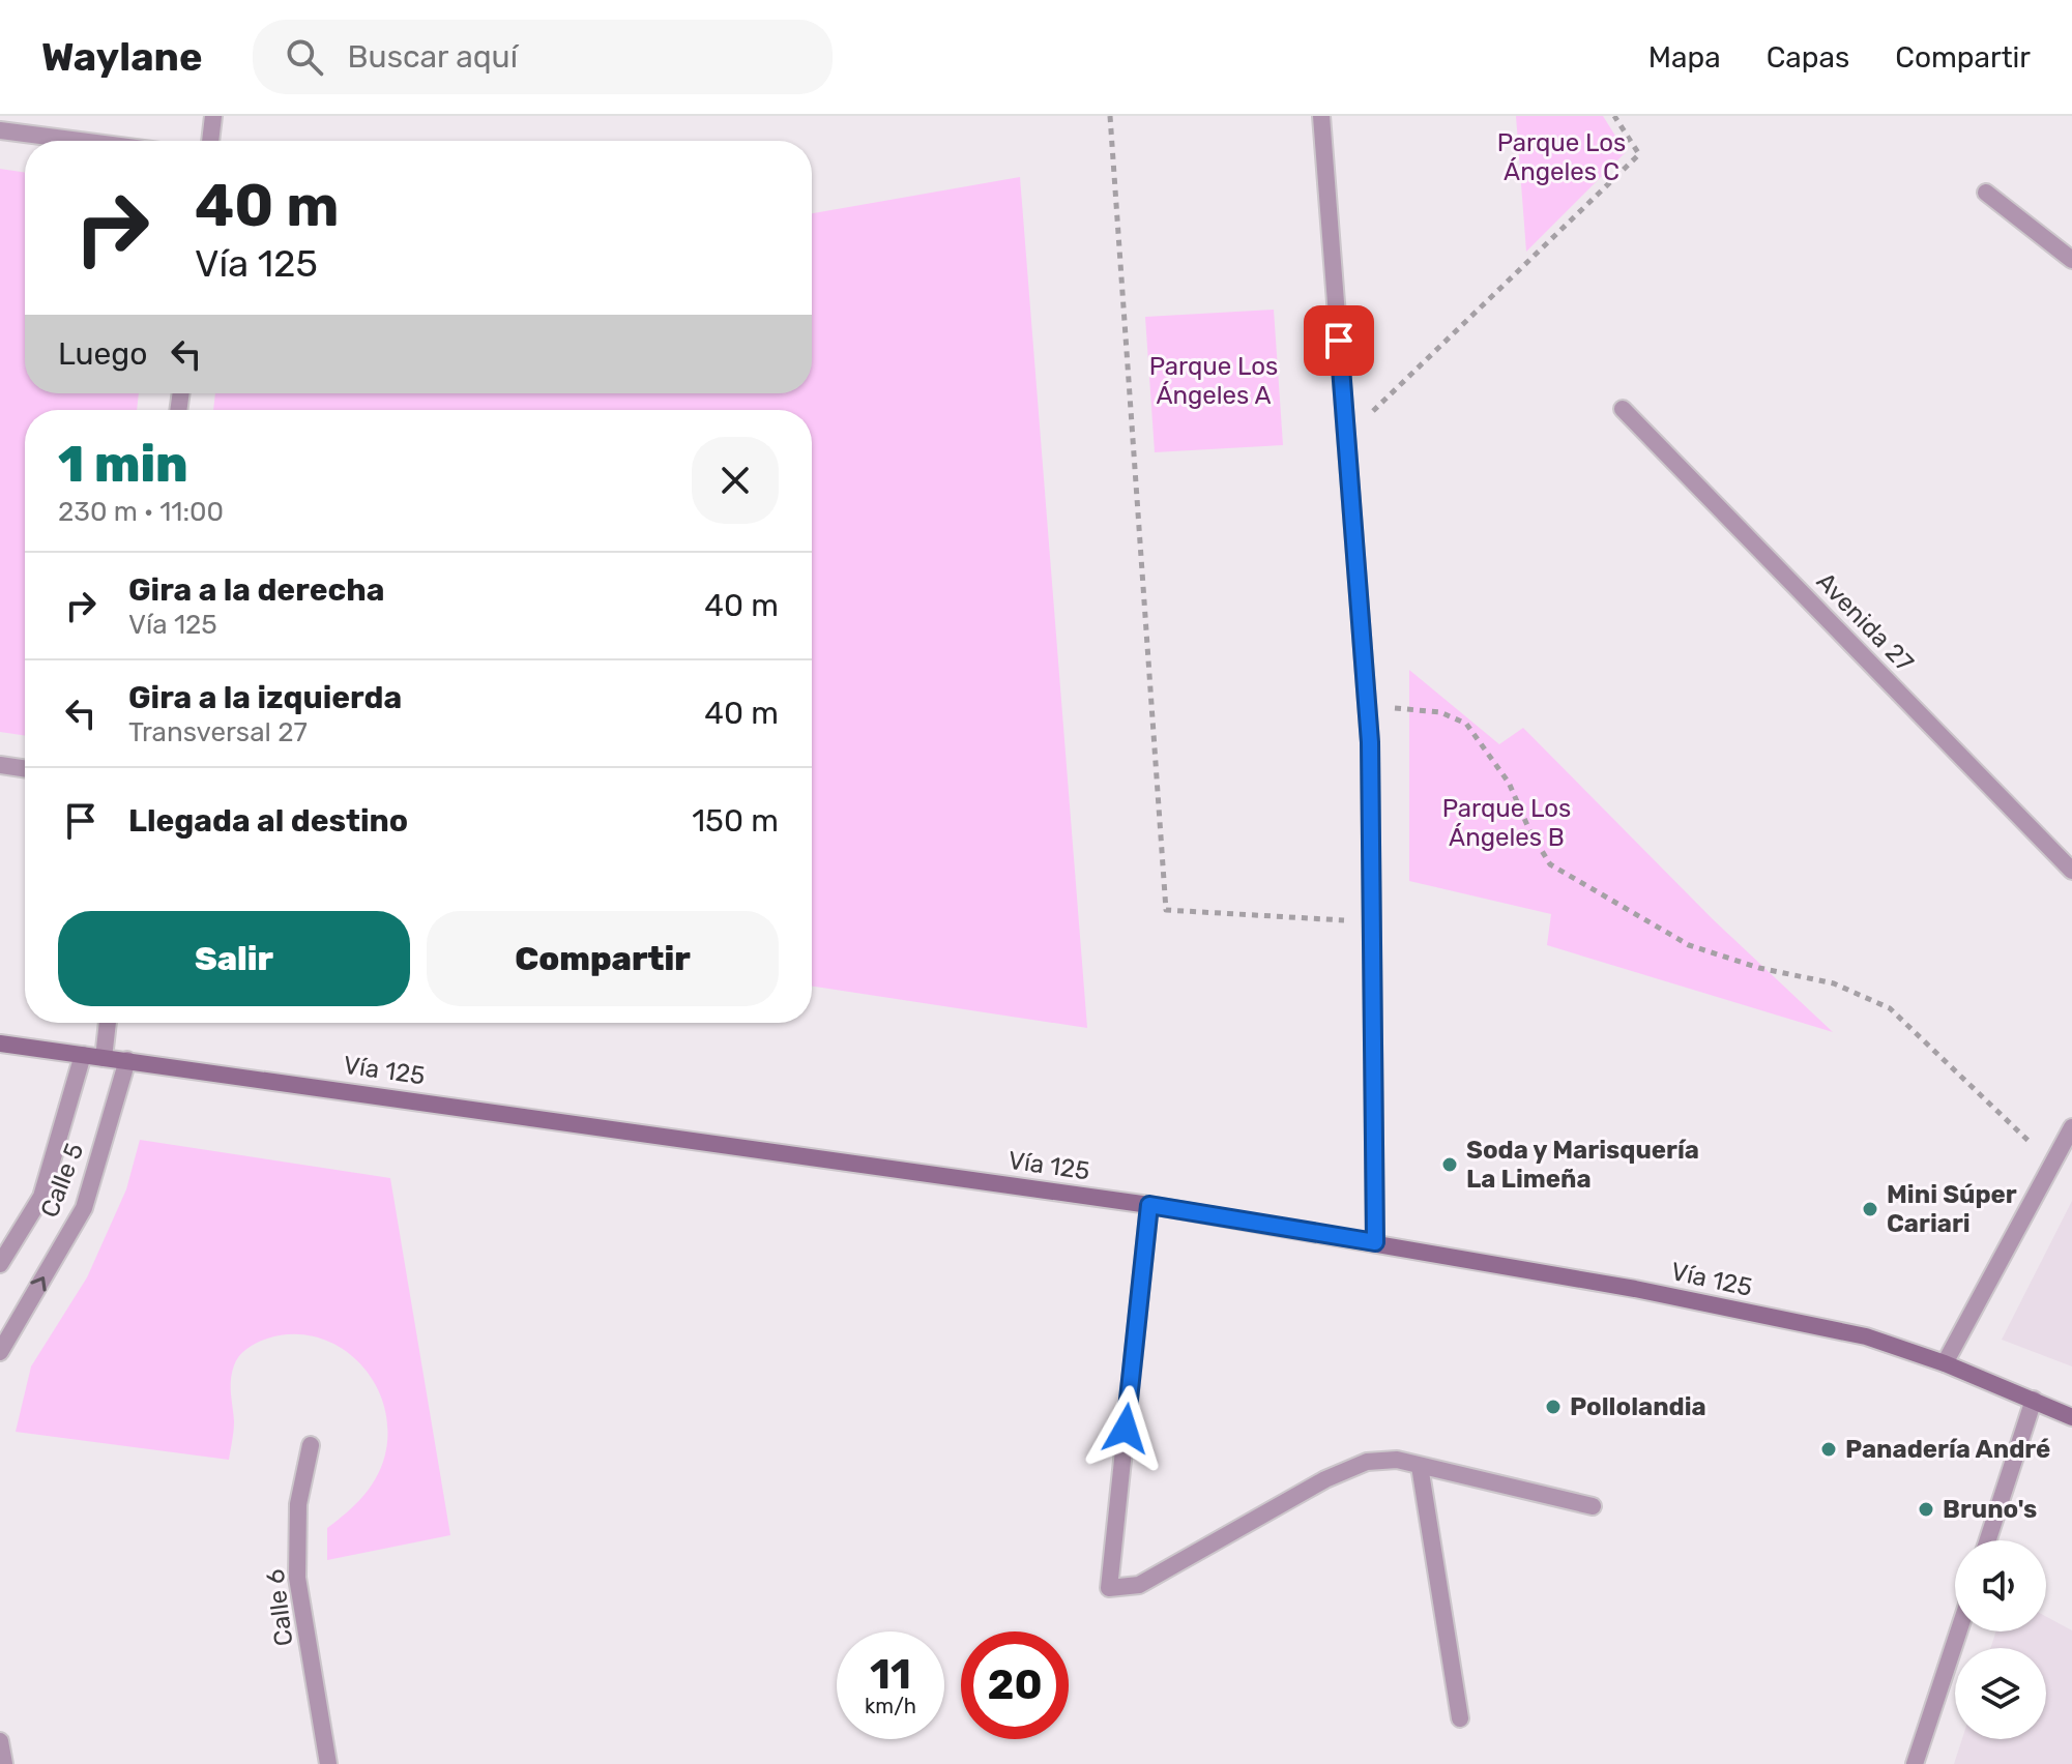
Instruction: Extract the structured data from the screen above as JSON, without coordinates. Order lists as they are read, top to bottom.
{
  "streets": {
    "main road": ["Vía 125"],
    "street": ["Avenida 27", "Calle 5", "Calle 6"]
  },
  "crossings": [
    ["Vía 125", "Calle 5"]
  ],
  "parks": ["Parque Los Ángeles C", "Parque Los Ángeles A", "Parque Los Ángeles B"],
  "places": [
    "Soda y Marisquería La Limeña",
    "Mini Súper Cariari",
    "Pollolandia",
    "Panadería André",
    "Bruno's"
  ],
  "page": {
    "header": "Waylane",
    "search": "Buscar aquí",
    "nav": ["Mapa", "Capas", "Compartir"],
    "turn": ["40 m", "Vía 125"],
    "then": "Luego",
    "heading": ["1 min", "230 m · 11:00"],
    "list": [
      {
        "name": "Gira a la derecha",
        "note": "Vía 125",
        "value": "40 m"
      },
      {
        "name": "Gira a la izquierda",
        "note": "Transversal 27",
        "value": "40 m"
      },
      {
        "name": "Llegada al destino",
        "value": "150 m"
      }
    ],
    "buttons": ["Salir", "Compartir"],
    "speed": "11 km/h",
    "limit": "20"
  }
}
